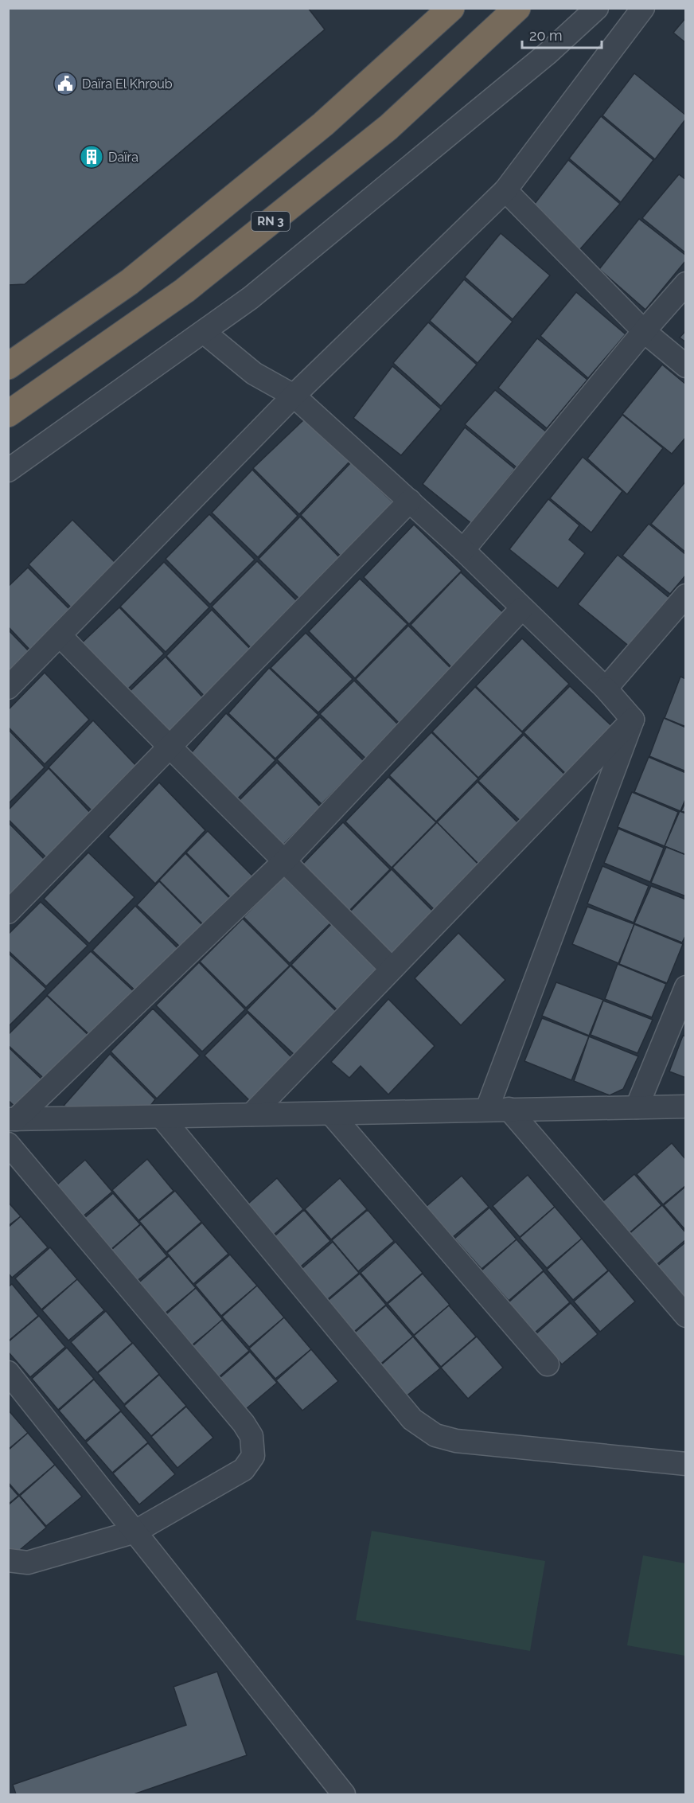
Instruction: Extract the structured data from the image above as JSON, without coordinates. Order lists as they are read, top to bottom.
{
  "streets": {
    "highway": ["RN 3"]
  },
  "places": {
    "public building": ["Daïra El Khroub"],
    "building": ["Daïra"]
  },
  "scale_bar": "20 m"
}
